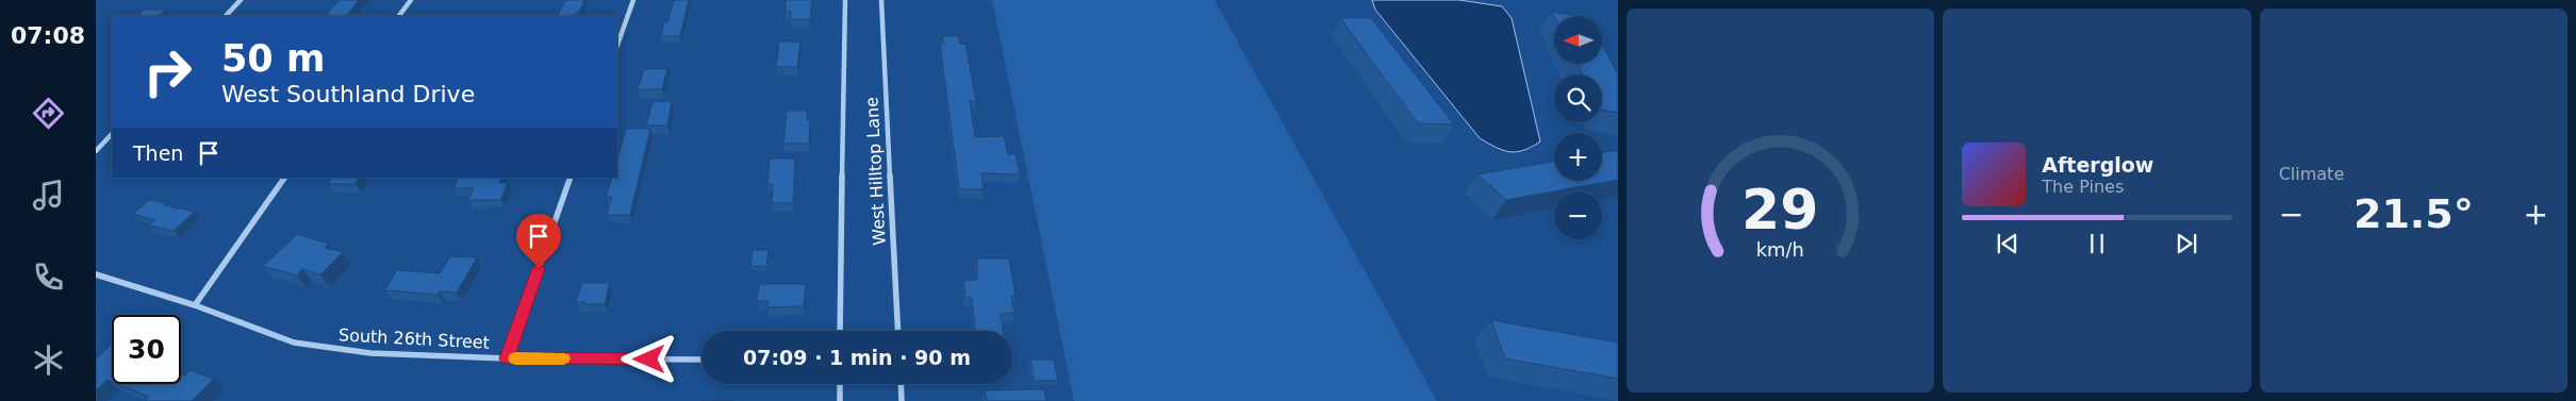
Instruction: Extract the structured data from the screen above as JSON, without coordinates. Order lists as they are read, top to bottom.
{
  "streets": {
    "street": ["West Hilltop Lane", "South 26th Street"]
  },
  "north": "left",
  "page": {
    "tabs": "07:08",
    "tile": "Climate",
    "map_buttons": ["+", "−"],
    "turn": ["50 m", "West Southland Drive"],
    "then": "Then",
    "song": ["Afterglow", "The Pines"],
    "heat": ["−", "21.5°", "+"],
    "limit": "30",
    "trip": "07:09 · 1 min · 90 m",
    "gauge": ["29", "km/h"]
  }
}
